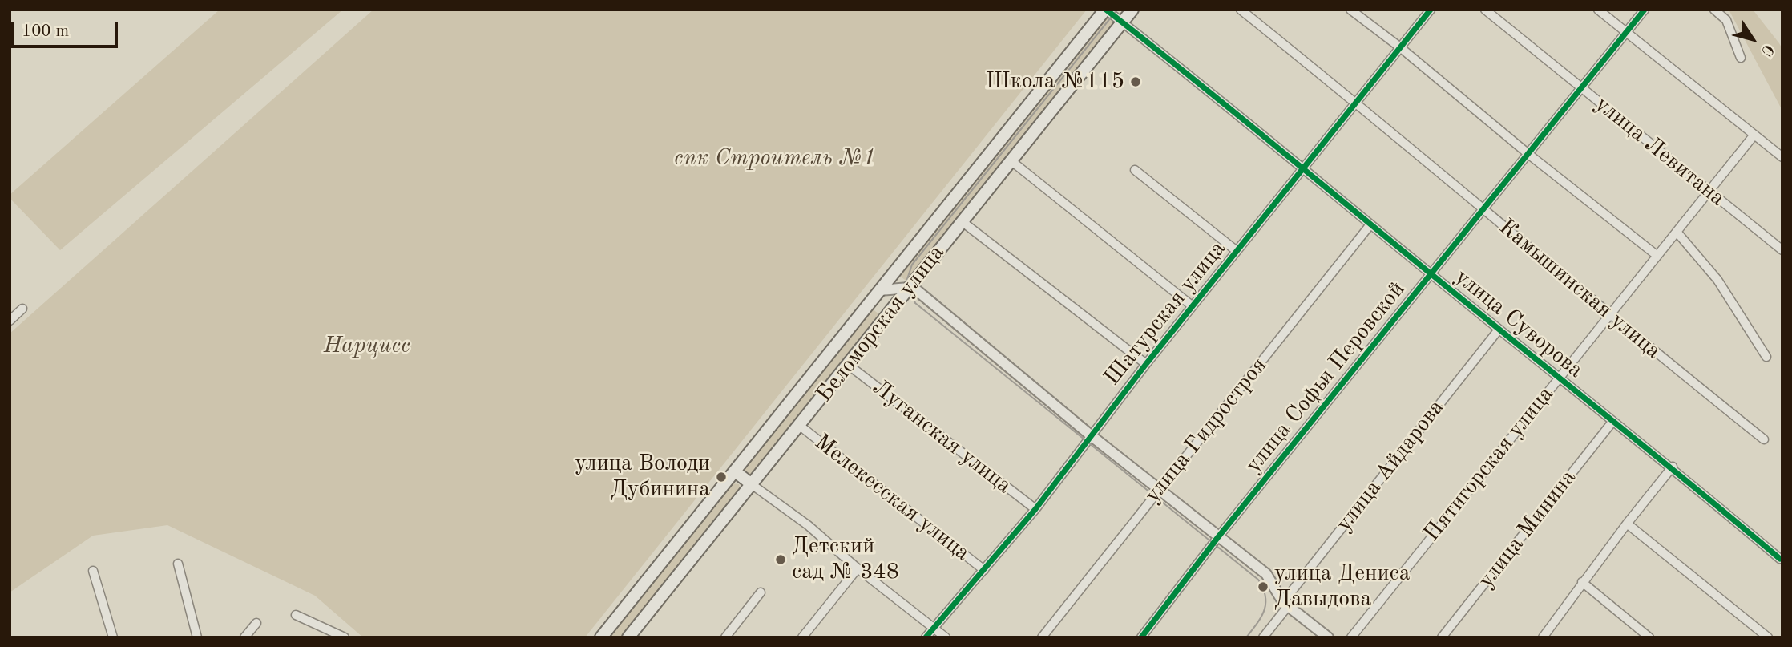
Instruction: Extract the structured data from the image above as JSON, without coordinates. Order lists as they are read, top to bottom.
{
  "streets": {
    "main road": ["Беломорская улица"],
    "street": [
      "улица Левитана",
      "Камышинская улица",
      "Шатурская улица",
      "улица Суворова",
      "улица Софьи Перовской",
      "улица Гидростроя",
      "Луганская улица",
      "Пятигорская улица",
      "улица Айдарова",
      "Мелекесская улица",
      "улица Минина"
    ]
  },
  "crossings": [
    ["улица Левитана", "улица Софьи Перовской"],
    ["улица Левитана", "Пятигорская улица"],
    ["Камышинская улица", "Шатурская улица"],
    ["Камышинская улица", "улица Софьи Перовской"],
    ["Камышинская улица", "Пятигорская улица"],
    ["Шатурская улица", "улица Суворова"],
    ["Шатурская улица", "Луганская улица"],
    ["Шатурская улица", "Мелекесская улица"],
    ["Беломорская улица", "улица Суворова"],
    ["Беломорская улица", "Луганская улица"],
    ["Беломорская улица", "Мелекесская улица"],
    ["улица Суворова", "улица Софьи Перовской"],
    ["улица Суворова", "улица Гидростроя"],
    ["улица Суворова", "Пятигорская улица"],
    ["улица Суворова", "улица Айдарова"],
    ["улица Суворова", "улица Минина"]
  ],
  "parks": ["спк Строитель №1", "Нарцисс"],
  "places": [
    "Школа №115",
    "улица Володи Дубинина",
    "Детский сад № 348",
    "улица Дениса Давыдова"
  ],
  "scale_bar": "100 m",
  "north": "bottom right"
}
